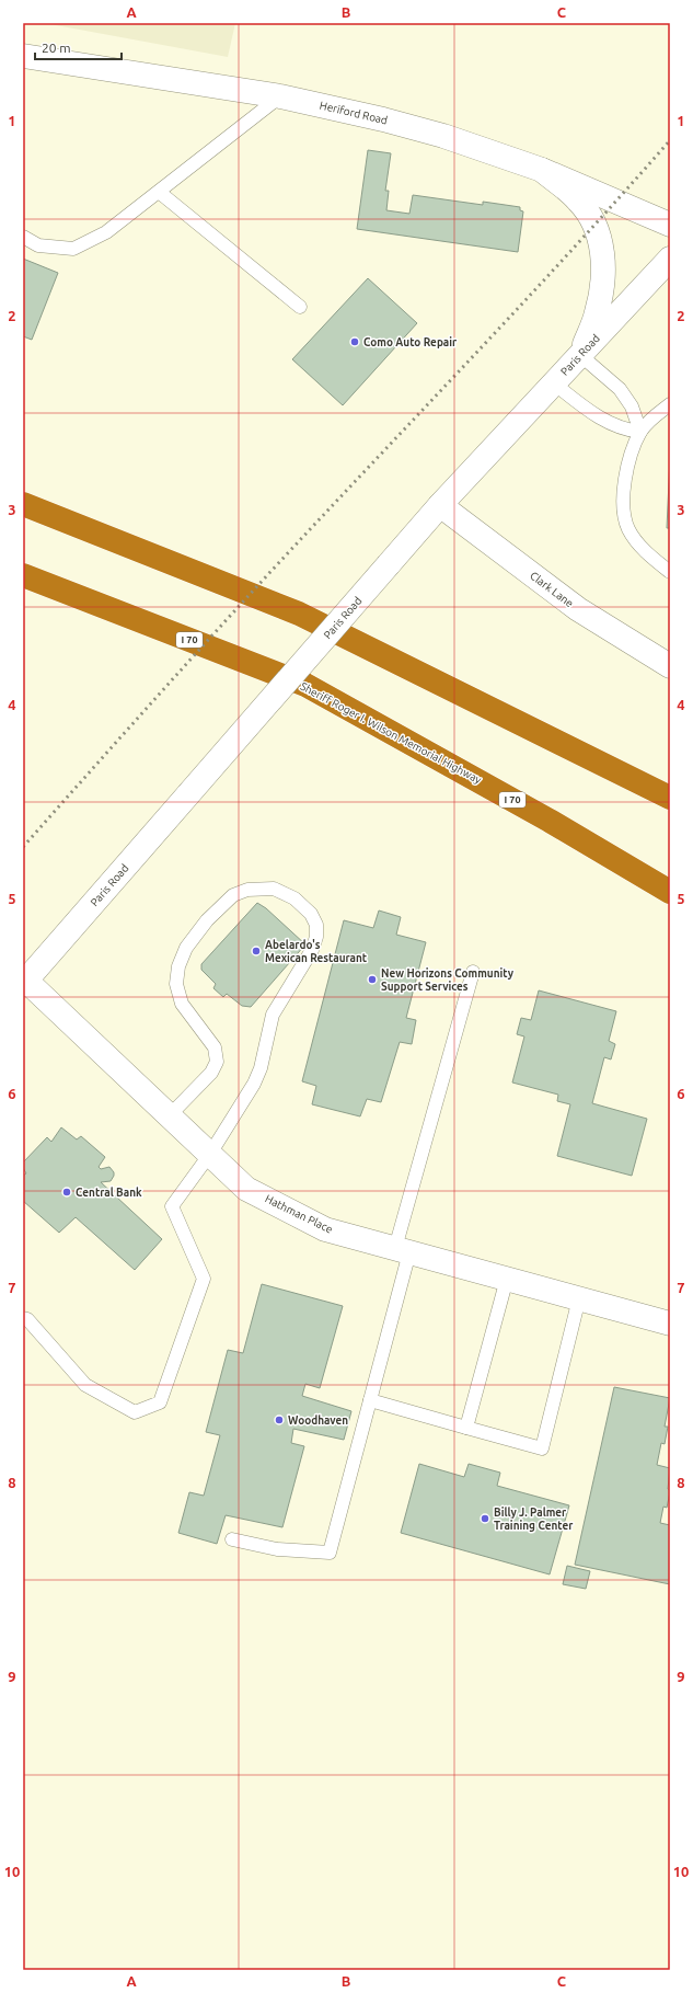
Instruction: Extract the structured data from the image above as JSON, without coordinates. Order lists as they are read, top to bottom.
{
  "streets": {
    "highway": ["I 70", "Sheriff Roger I. Wilson Memorial Highway"],
    "street": [
      "Heriford Road",
      "Paris Road",
      "Clark Lane",
      "Hathman Place"
    ]
  },
  "crossings": [
    ["Paris Road", "Clark Lane"],
    ["Paris Road", "Hathman Place"]
  ],
  "places": [
    "Como Auto Repair",
    "Abelardo's Mexican Restaurant",
    "New Horizons Community Support Services",
    "Central Bank",
    "Woodhaven",
    "Billy J. Palmer Training Center"
  ],
  "scale_bar": "20 m",
  "grid": {
    "columns": ["A", "B", "C"],
    "rows": [
      "1",
      "2",
      "3",
      "4",
      "5",
      "6",
      "7",
      "8",
      "9",
      "10"
    ]
  }
}
